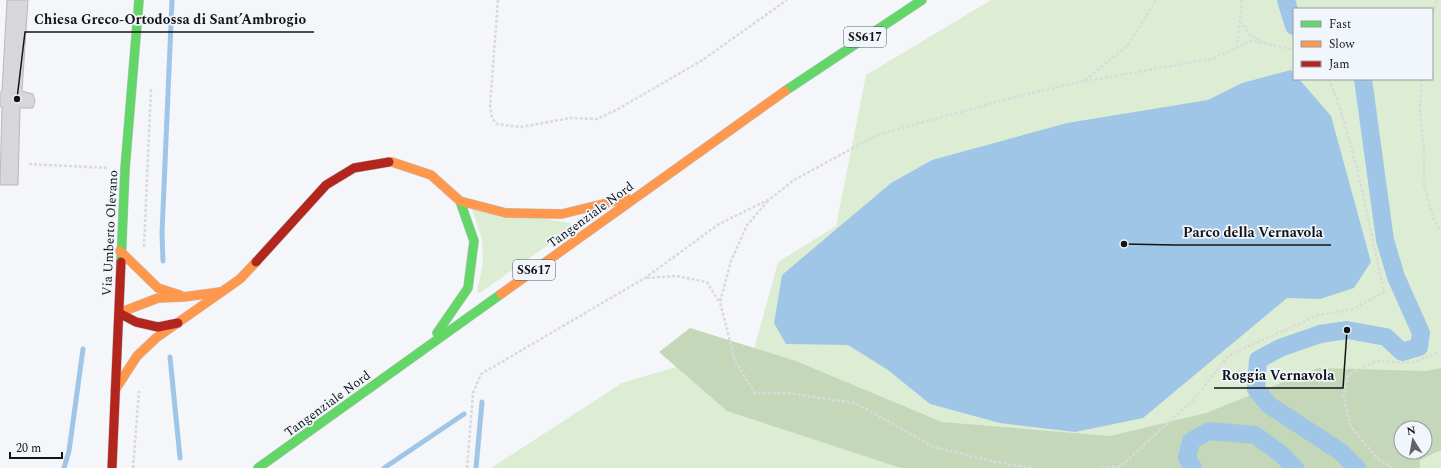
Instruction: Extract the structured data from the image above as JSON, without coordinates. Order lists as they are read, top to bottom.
{
  "streets": {
    "main road": ["SS617", "Tangenziale Nord", "Via Umberto Olevano"]
  },
  "places": ["Chiesa Greco-Ortodossa di Sant’Ambrogio", "Parco della Vernavola", "Roggia Vernavola"],
  "legend": ["Fast", "Slow", "Jam"],
  "scale_bar": "20 m",
  "north": "top"
}
